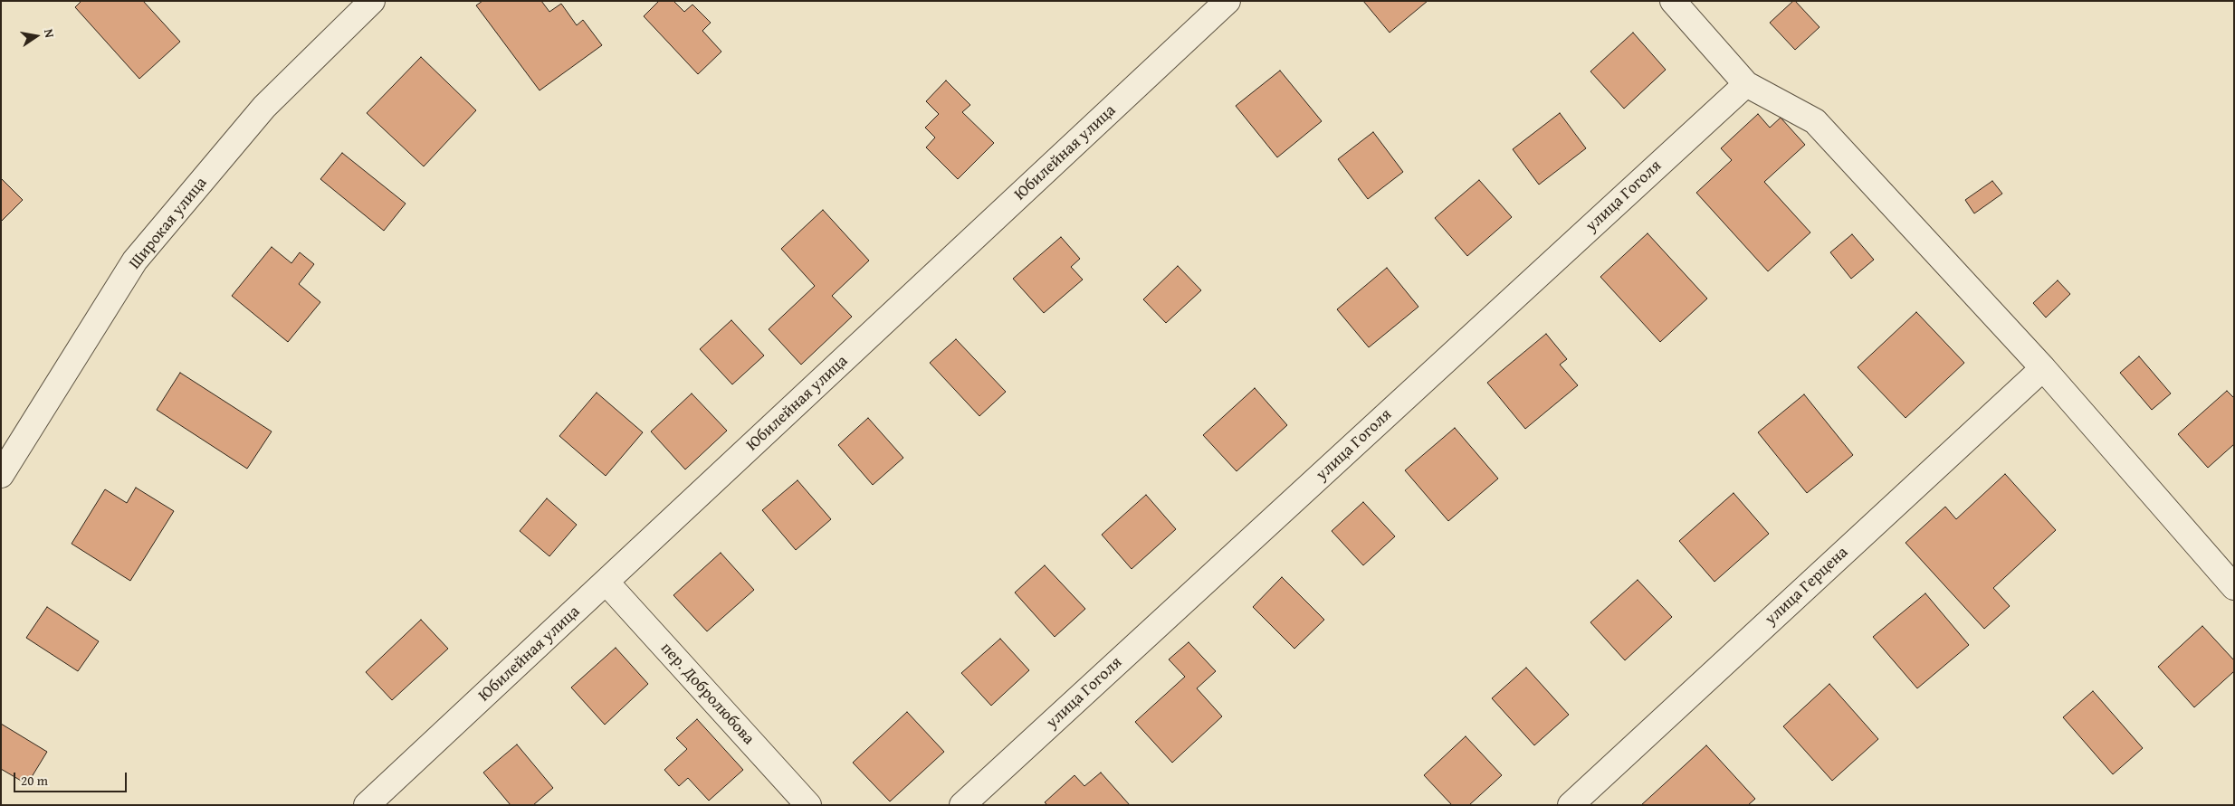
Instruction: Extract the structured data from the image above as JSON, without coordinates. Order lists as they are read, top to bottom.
{
  "streets": {
    "street": [
      "Юбилейная улица",
      "улица Гоголя",
      "Широкая улица",
      "улица Герцена",
      "пер. Добролюбова"
    ]
  },
  "crossings": [
    ["Юбилейная улица", "пер. Добролюбова"]
  ],
  "scale_bar": "20 m",
  "north": "right"
}
